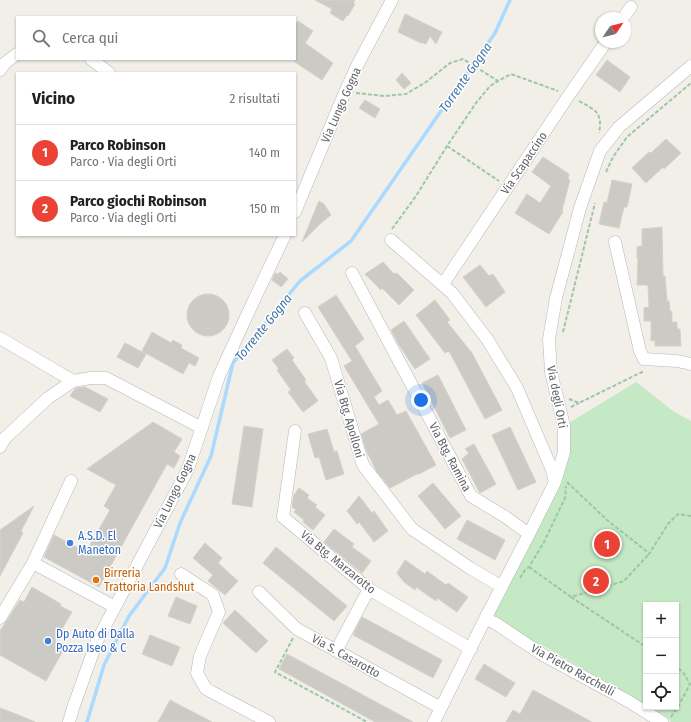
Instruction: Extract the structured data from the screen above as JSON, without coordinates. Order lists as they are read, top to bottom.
{
  "streets": {
    "street": [
      "Via Lungo Gogna",
      "Via Scapaccino",
      "Via degli Orti",
      "Via Btg. Apolloni",
      "Via Btg. Ramina",
      "Via Btg. Marzarotto",
      "Via S. Casarotto",
      "Via Pietro Racchelli"
    ]
  },
  "crossings": [
    ["Via degli Orti", "Via Btg. Apolloni"],
    ["Via degli Orti", "Via Btg. Ramina"],
    ["Via degli Orti", "Via Btg. Marzarotto"],
    ["Via degli Orti", "Via S. Casarotto"],
    ["Via degli Orti", "Via Pietro Racchelli"]
  ],
  "water": ["Torrente Gogna"],
  "places": ["A.S.D. El Maneton", "Birreria Trattoria Landshut", "Dp Auto di Dalla Pozza Iseo & C"],
  "north": "top right",
  "page": {
    "search": "Cerca qui",
    "heading": ["Vicino", "2 risultati"],
    "list": [
      {
        "mark": "1",
        "name": "Parco Robinson",
        "note": "Parco · Via degli Orti",
        "value": "140 m"
      },
      {
        "mark": "2",
        "name": "Parco giochi Robinson",
        "note": "Parco · Via degli Orti",
        "value": "150 m"
      }
    ],
    "pins": ["1", "2"],
    "map_buttons": ["+", "−"]
  }
}
